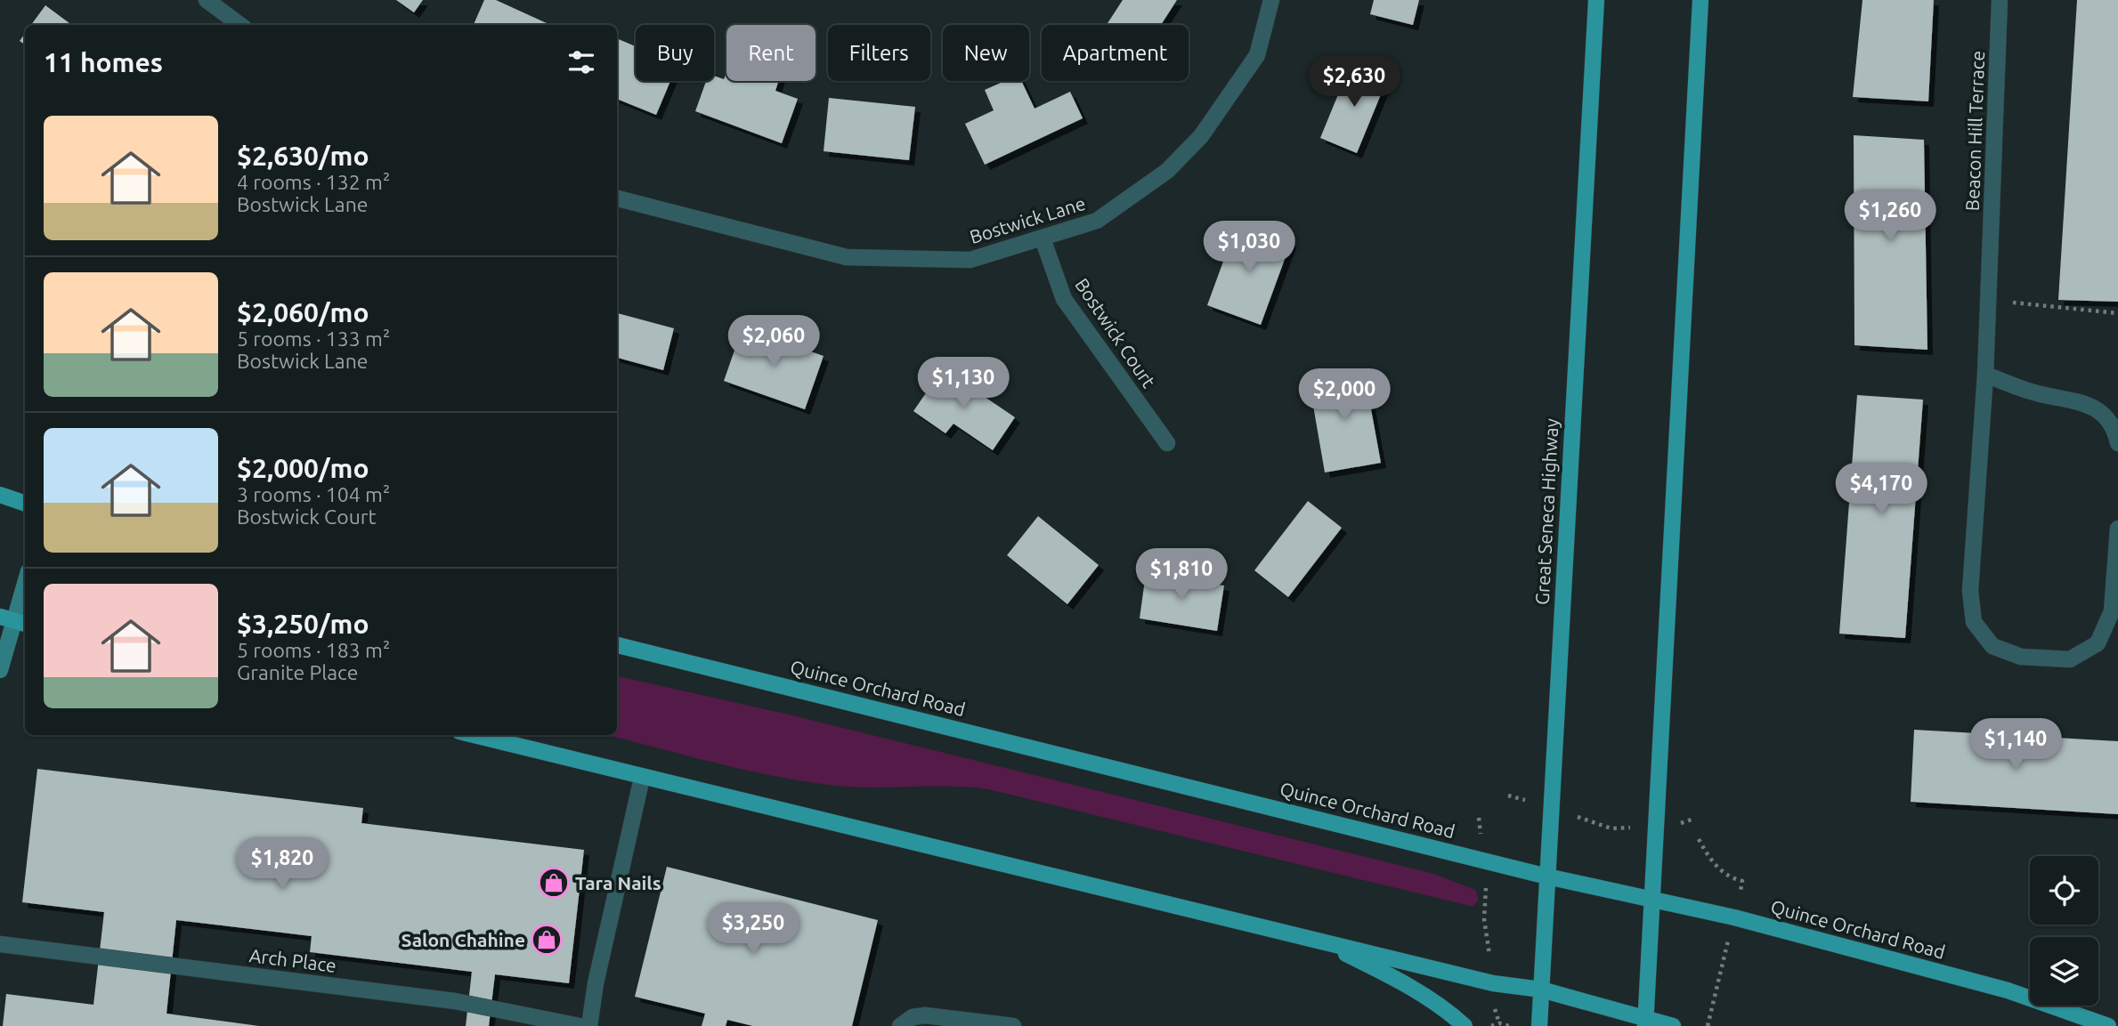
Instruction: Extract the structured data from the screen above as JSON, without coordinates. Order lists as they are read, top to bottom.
{
  "streets": {
    "main road": ["Great Seneca Highway", "Quince Orchard Road"],
    "street": [
      "Beacon Hill Terrace",
      "Bostwick Lane",
      "Bostwick Court",
      "Arch Place"
    ]
  },
  "crossings": [
    ["Bostwick Lane", "Bostwick Court"],
    ["Great Seneca Highway", "Quince Orchard Road"]
  ],
  "places": {
    "shop": ["Tara Nails", "Salon Chahine"]
  },
  "page": {
    "chip": [
      "Buy",
      "Rent",
      "Filters",
      "New",
      "Apartment"
    ],
    "heading": "11 homes",
    "price": [
      "$2,630",
      "$1,260",
      "$1,030",
      "$2,060",
      "$1,130",
      "$2,000",
      "$4,170",
      "$1,810",
      "$1,140",
      "$1,820",
      "$3,250"
    ],
    "list": [
      {
        "name": "$2,630/mo",
        "note": "4 rooms · 132 m² · Bostwick Lane"
      },
      {
        "name": "$2,060/mo",
        "note": "5 rooms · 133 m² · Bostwick Lane"
      },
      {
        "name": "$2,000/mo",
        "note": "3 rooms · 104 m² · Bostwick Court"
      },
      {
        "name": "$3,250/mo",
        "note": "5 rooms · 183 m² · Granite Place"
      }
    ]
  }
}
